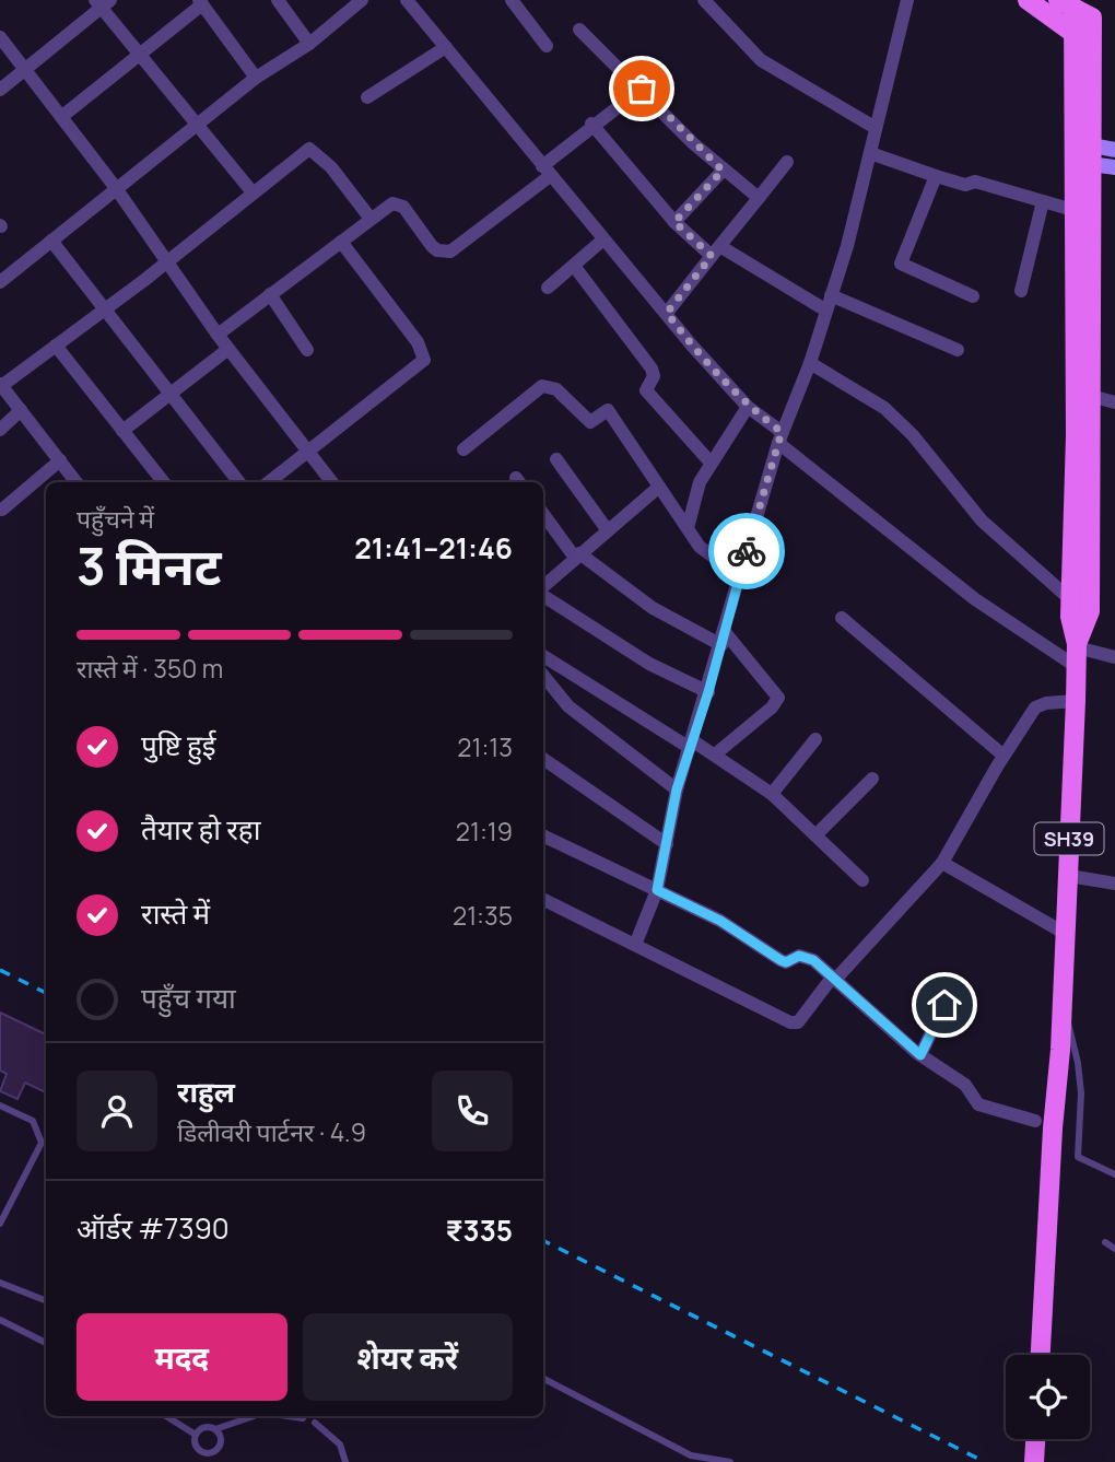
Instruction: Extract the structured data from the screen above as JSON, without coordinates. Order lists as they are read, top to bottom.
{
  "streets": {
    "main road": ["SH39"]
  },
  "page": {
    "heading": ["3 मिनट", "पहुँचने में", "21:41–21:46"],
    "panel": [
      "राहुल",
      "डिलीवरी पार्टनर · 4.9",
      "ऑर्डर #7390",
      "₹335"
    ],
    "bar": "रास्ते में · 350 m",
    "list": [
      ["पुष्टि हुई", "21:13"],
      ["तैयार हो रहा", "21:19"],
      ["रास्ते में", "21:35"],
      "पहुँच गया"
    ],
    "buttons": ["मदद", "शेयर करें"]
  }
}
